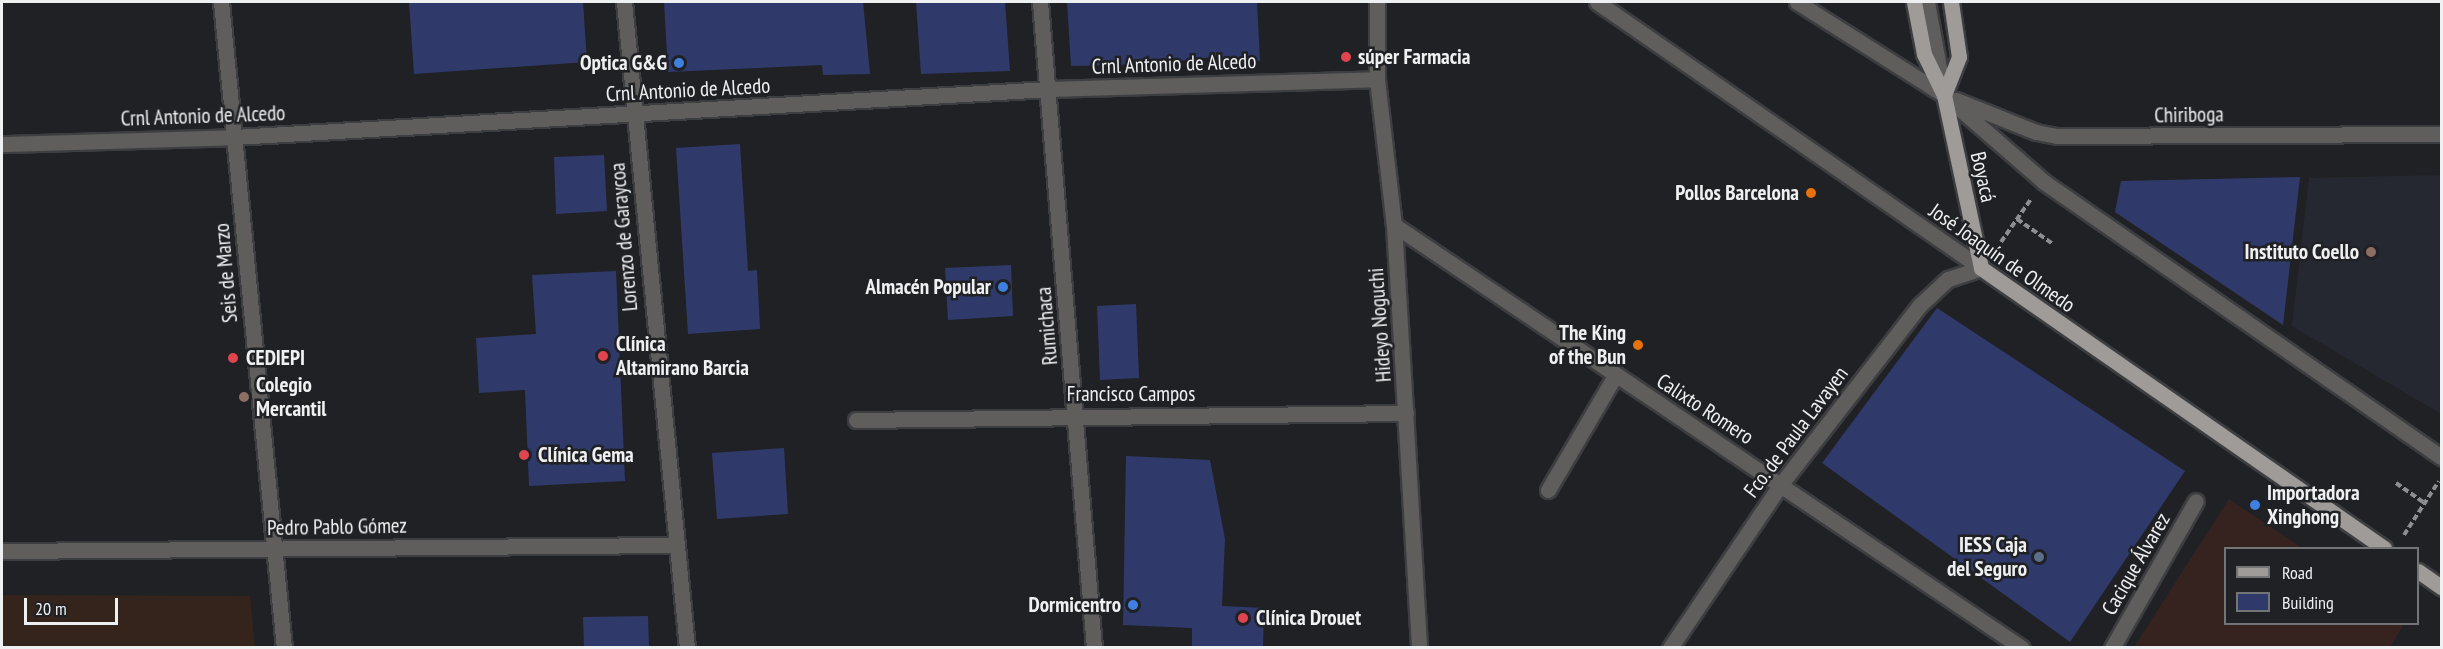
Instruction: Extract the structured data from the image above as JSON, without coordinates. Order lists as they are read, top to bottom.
{
  "streets": {
    "main road": ["Boyacá", "José Joaquín de Olmedo"],
    "street": [
      "Crnl Antonio de Alcedo",
      "Chiriboga",
      "Lorenzo de Garaycoa",
      "Seis de Marzo",
      "Hideyo Noguchi",
      "Rumichaca",
      "Francisco Campos",
      "Calixto Romero",
      "Fco. de Paula Lavayen",
      "Pedro Pablo Gómez",
      "Cacique Álvarez"
    ]
  },
  "crossings": [
    ["Crnl Antonio de Alcedo", "Lorenzo de Garaycoa"],
    ["Crnl Antonio de Alcedo", "Seis de Marzo"],
    ["Crnl Antonio de Alcedo", "Hideyo Noguchi"],
    ["Crnl Antonio de Alcedo", "Rumichaca"],
    ["Chiriboga", "Boyacá"],
    ["Boyacá", "José Joaquín de Olmedo"],
    ["Boyacá", "Fco. de Paula Lavayen"],
    ["Lorenzo de Garaycoa", "Pedro Pablo Gómez"],
    ["José Joaquín de Olmedo", "Fco. de Paula Lavayen"],
    ["Seis de Marzo", "Pedro Pablo Gómez"],
    ["Hideyo Noguchi", "Francisco Campos"],
    ["Hideyo Noguchi", "Calixto Romero"],
    ["Rumichaca", "Francisco Campos"],
    ["Calixto Romero", "Fco. de Paula Lavayen"]
  ],
  "places": [
    "súper Farmacia",
    "Optica G&G",
    "Pollos Barcelona",
    "Instituto Coello",
    "Almacén Popular",
    "The King of the Bun",
    "Clínica Altamirano Barcia",
    "CEDIEPI",
    "Colegio Mercantil",
    "Clínica Gema",
    "Importadora Xinghong",
    "IESS Caja del Seguro",
    "Dormicentro",
    "Clínica Drouet"
  ],
  "legend": ["Road", "Building"],
  "scale_bar": "20 m"
}
